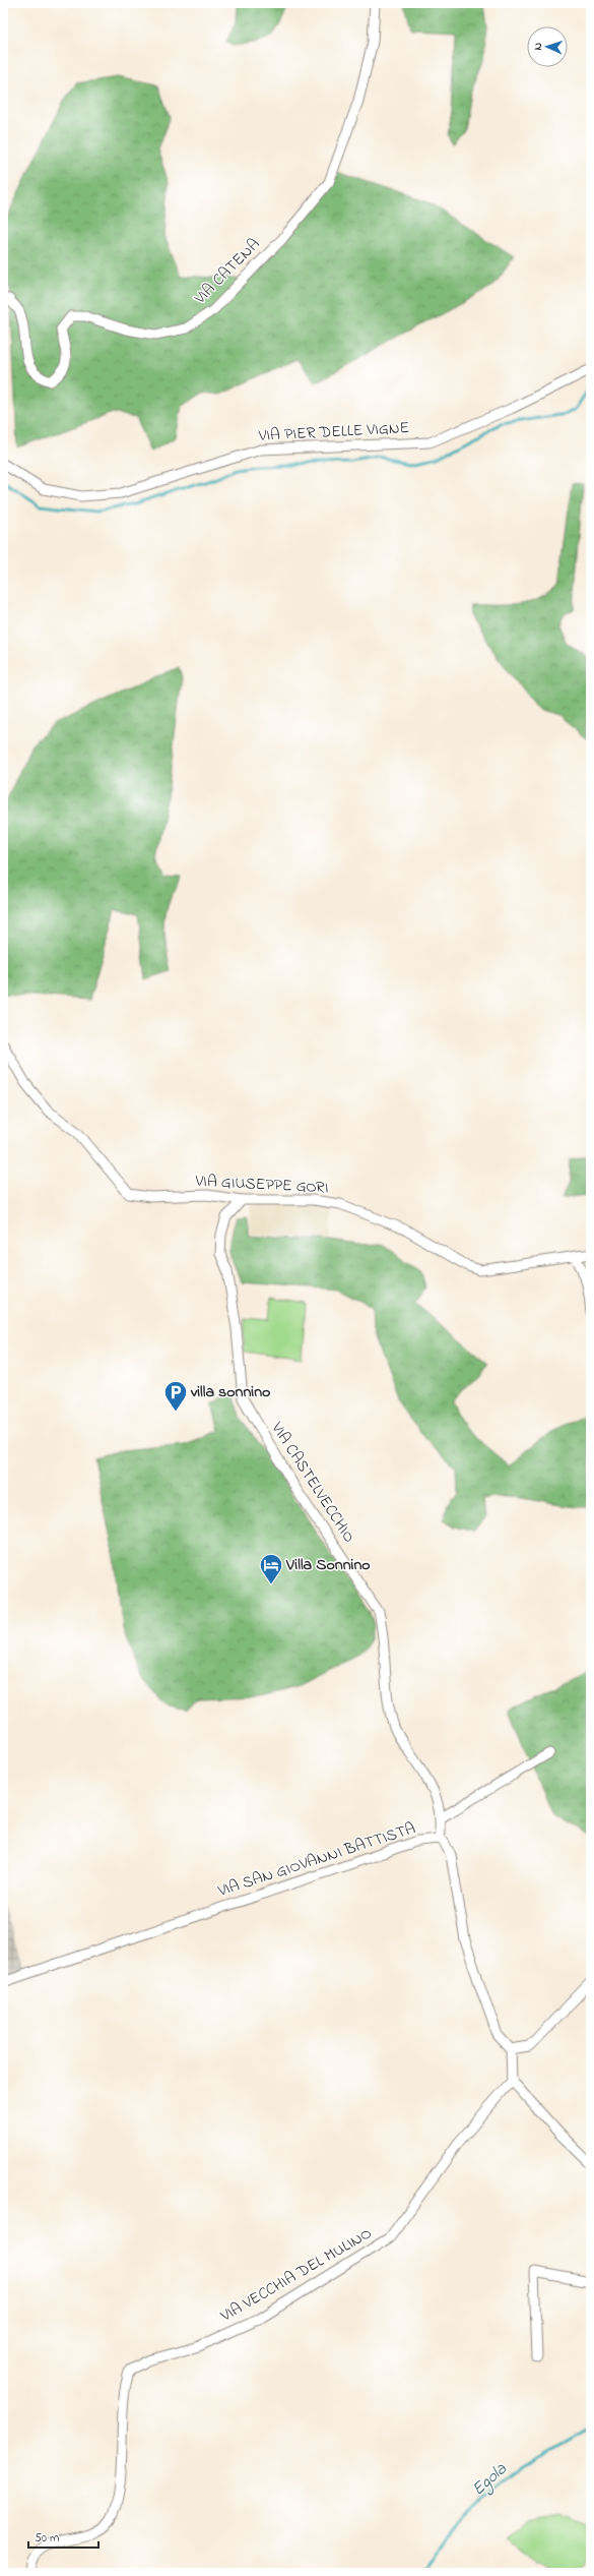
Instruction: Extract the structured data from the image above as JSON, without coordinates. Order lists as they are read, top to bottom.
{
  "streets": {
    "street": [
      "VIA CATENA",
      "VIA PIER DELLE VIGNE",
      "VIA GIUSEPPE GORI",
      "VIA CASTELVECCHIO",
      "VIA SAN GIOVANNI BATTISTA",
      "VIA VECCHIA DEL MULINO"
    ]
  },
  "crossings": [
    ["VIA GIUSEPPE GORI", "VIA CASTELVECCHIO"],
    ["VIA CASTELVECCHIO", "VIA SAN GIOVANNI BATTISTA"]
  ],
  "water": ["Egola"],
  "places": {
    "parking": ["villa sonnino"],
    "hotel": ["Villa Sonnino"]
  },
  "scale_bar": "50 m",
  "north": "left"
}
